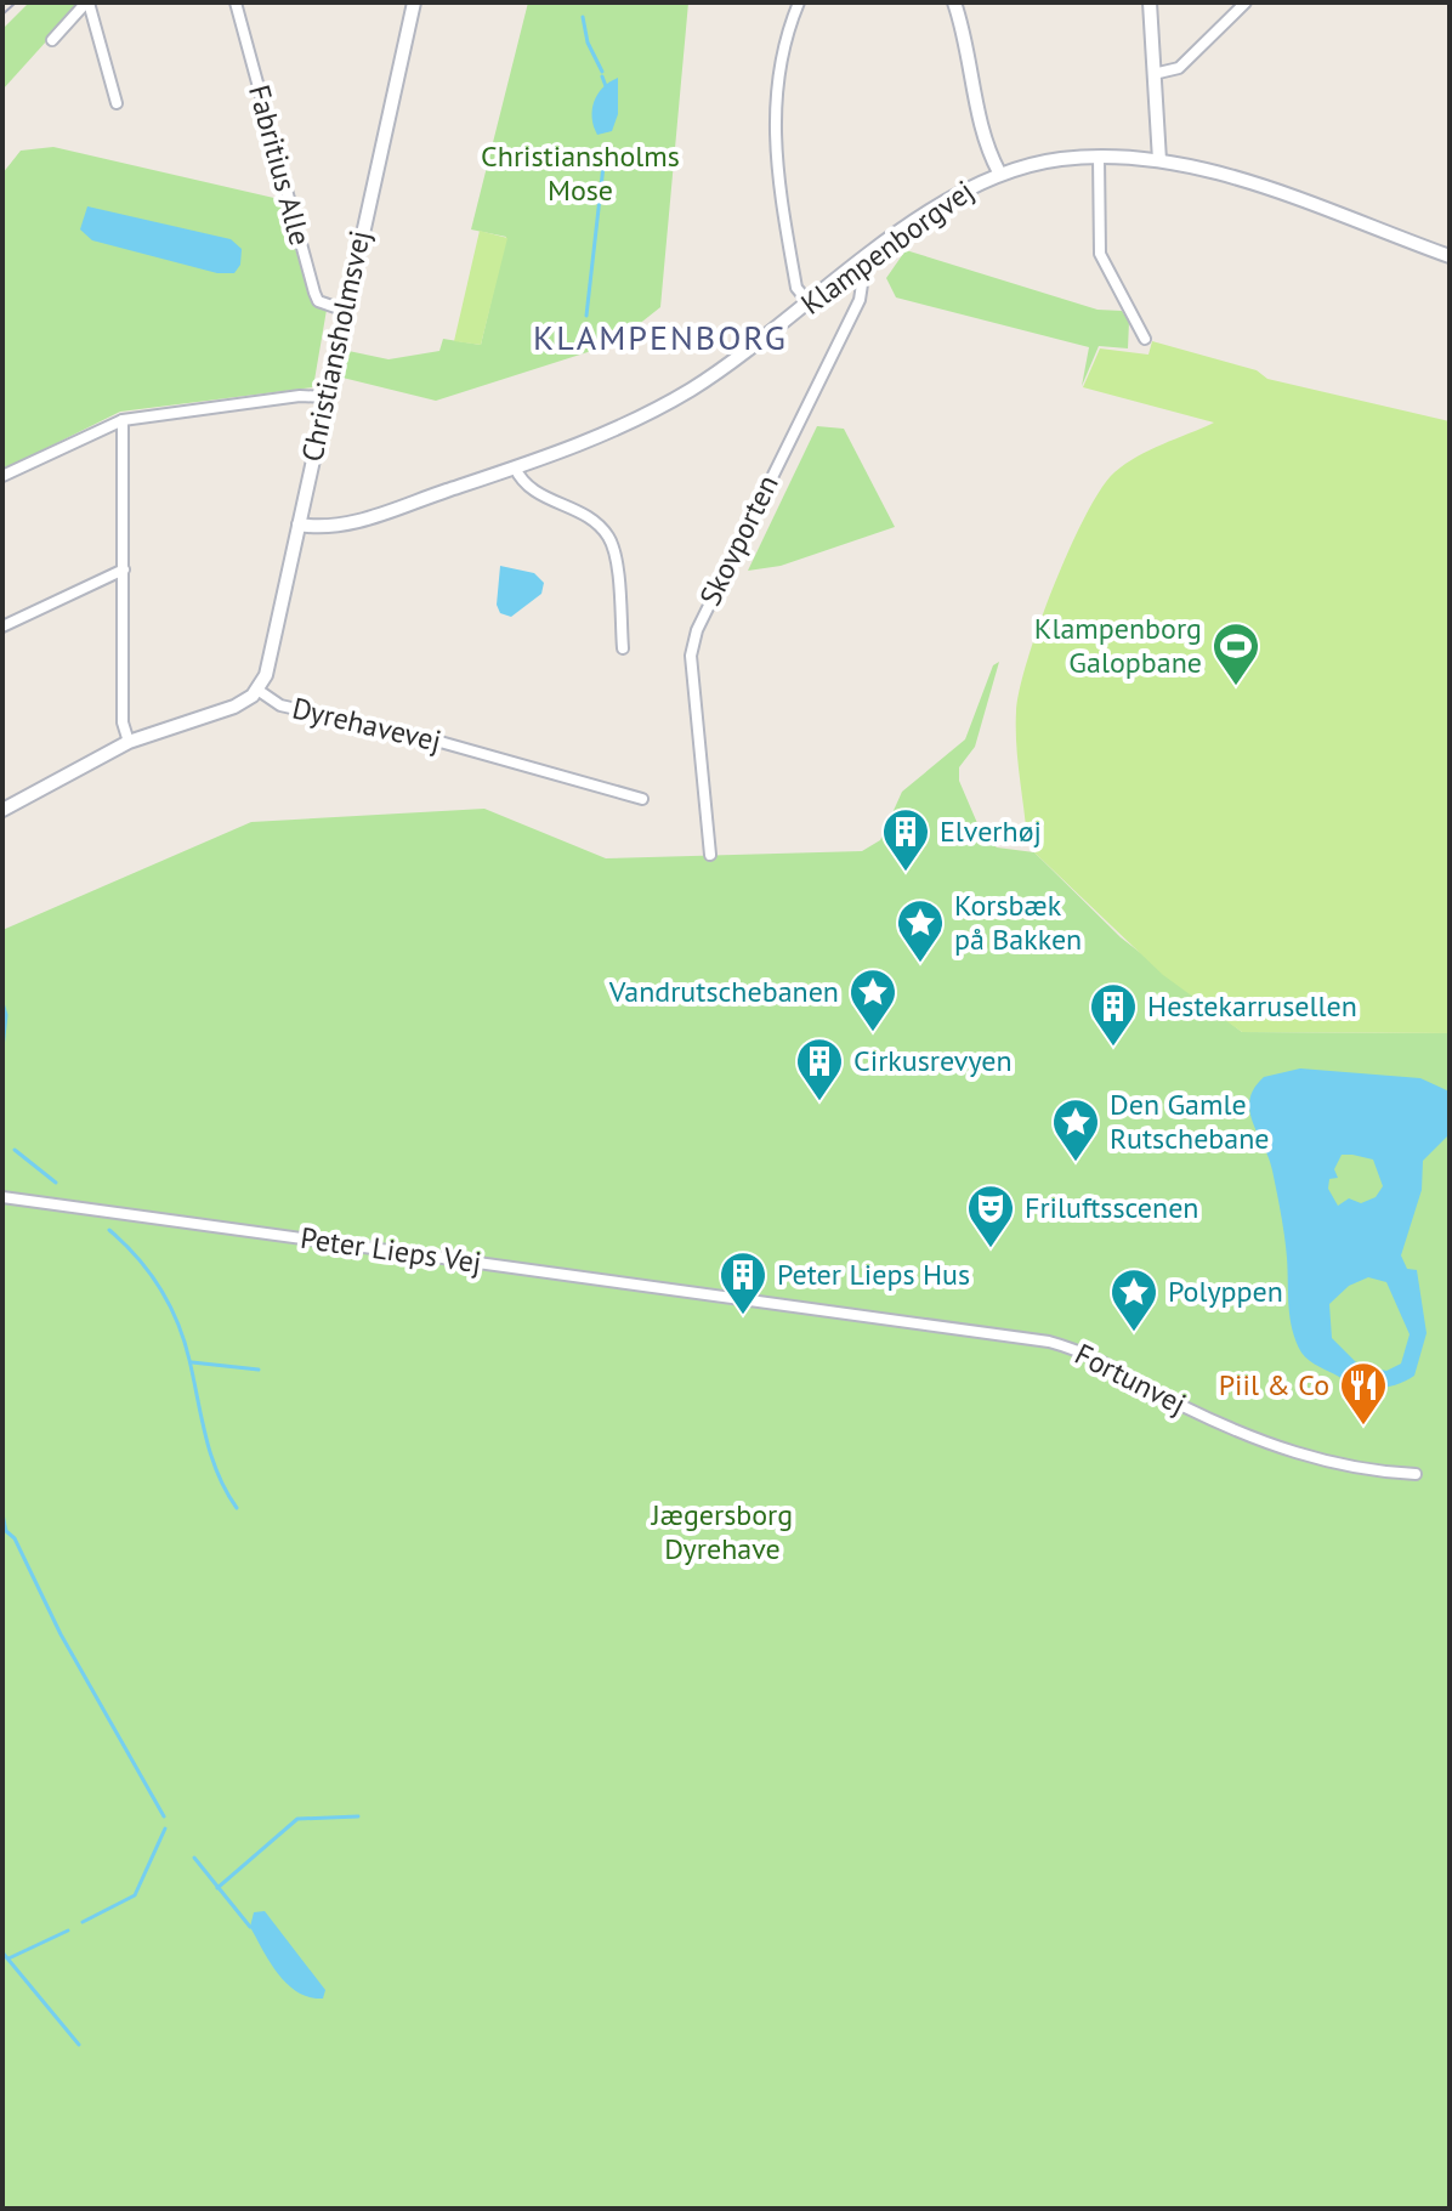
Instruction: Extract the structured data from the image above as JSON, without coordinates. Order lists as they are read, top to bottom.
{
  "streets": {
    "street": [
      "Fabritius Alle",
      "Klampenborgvej",
      "Christiansholmsvej",
      "Skovporten",
      "Dyrehavevej",
      "Peter Lieps Vej",
      "Fortunvej"
    ]
  },
  "crossings": [
    ["Fabritius Alle", "Christiansholmsvej"],
    ["Klampenborgvej", "Christiansholmsvej"],
    ["Klampenborgvej", "Skovporten"],
    ["Christiansholmsvej", "Dyrehavevej"],
    ["Peter Lieps Vej", "Fortunvej"]
  ],
  "districts": ["KLAMPENBORG"],
  "parks": ["Christiansholms Mose", "Jægersborg Dyrehave"],
  "places": {
    "sports": ["Klampenborg Galopbane"],
    "building": [
      "Elverhøj",
      "Hestekarrusellen",
      "Cirkusrevyen",
      "Peter Lieps Hus"
    ],
    "place": [
      "Korsbæk på Bakken",
      "Vandrutschebanen",
      "Den Gamle Rutschebane",
      "Polyppen"
    ],
    "theatre": ["Friluftsscenen"],
    "restaurant": ["Piil & Co"]
  }
}
